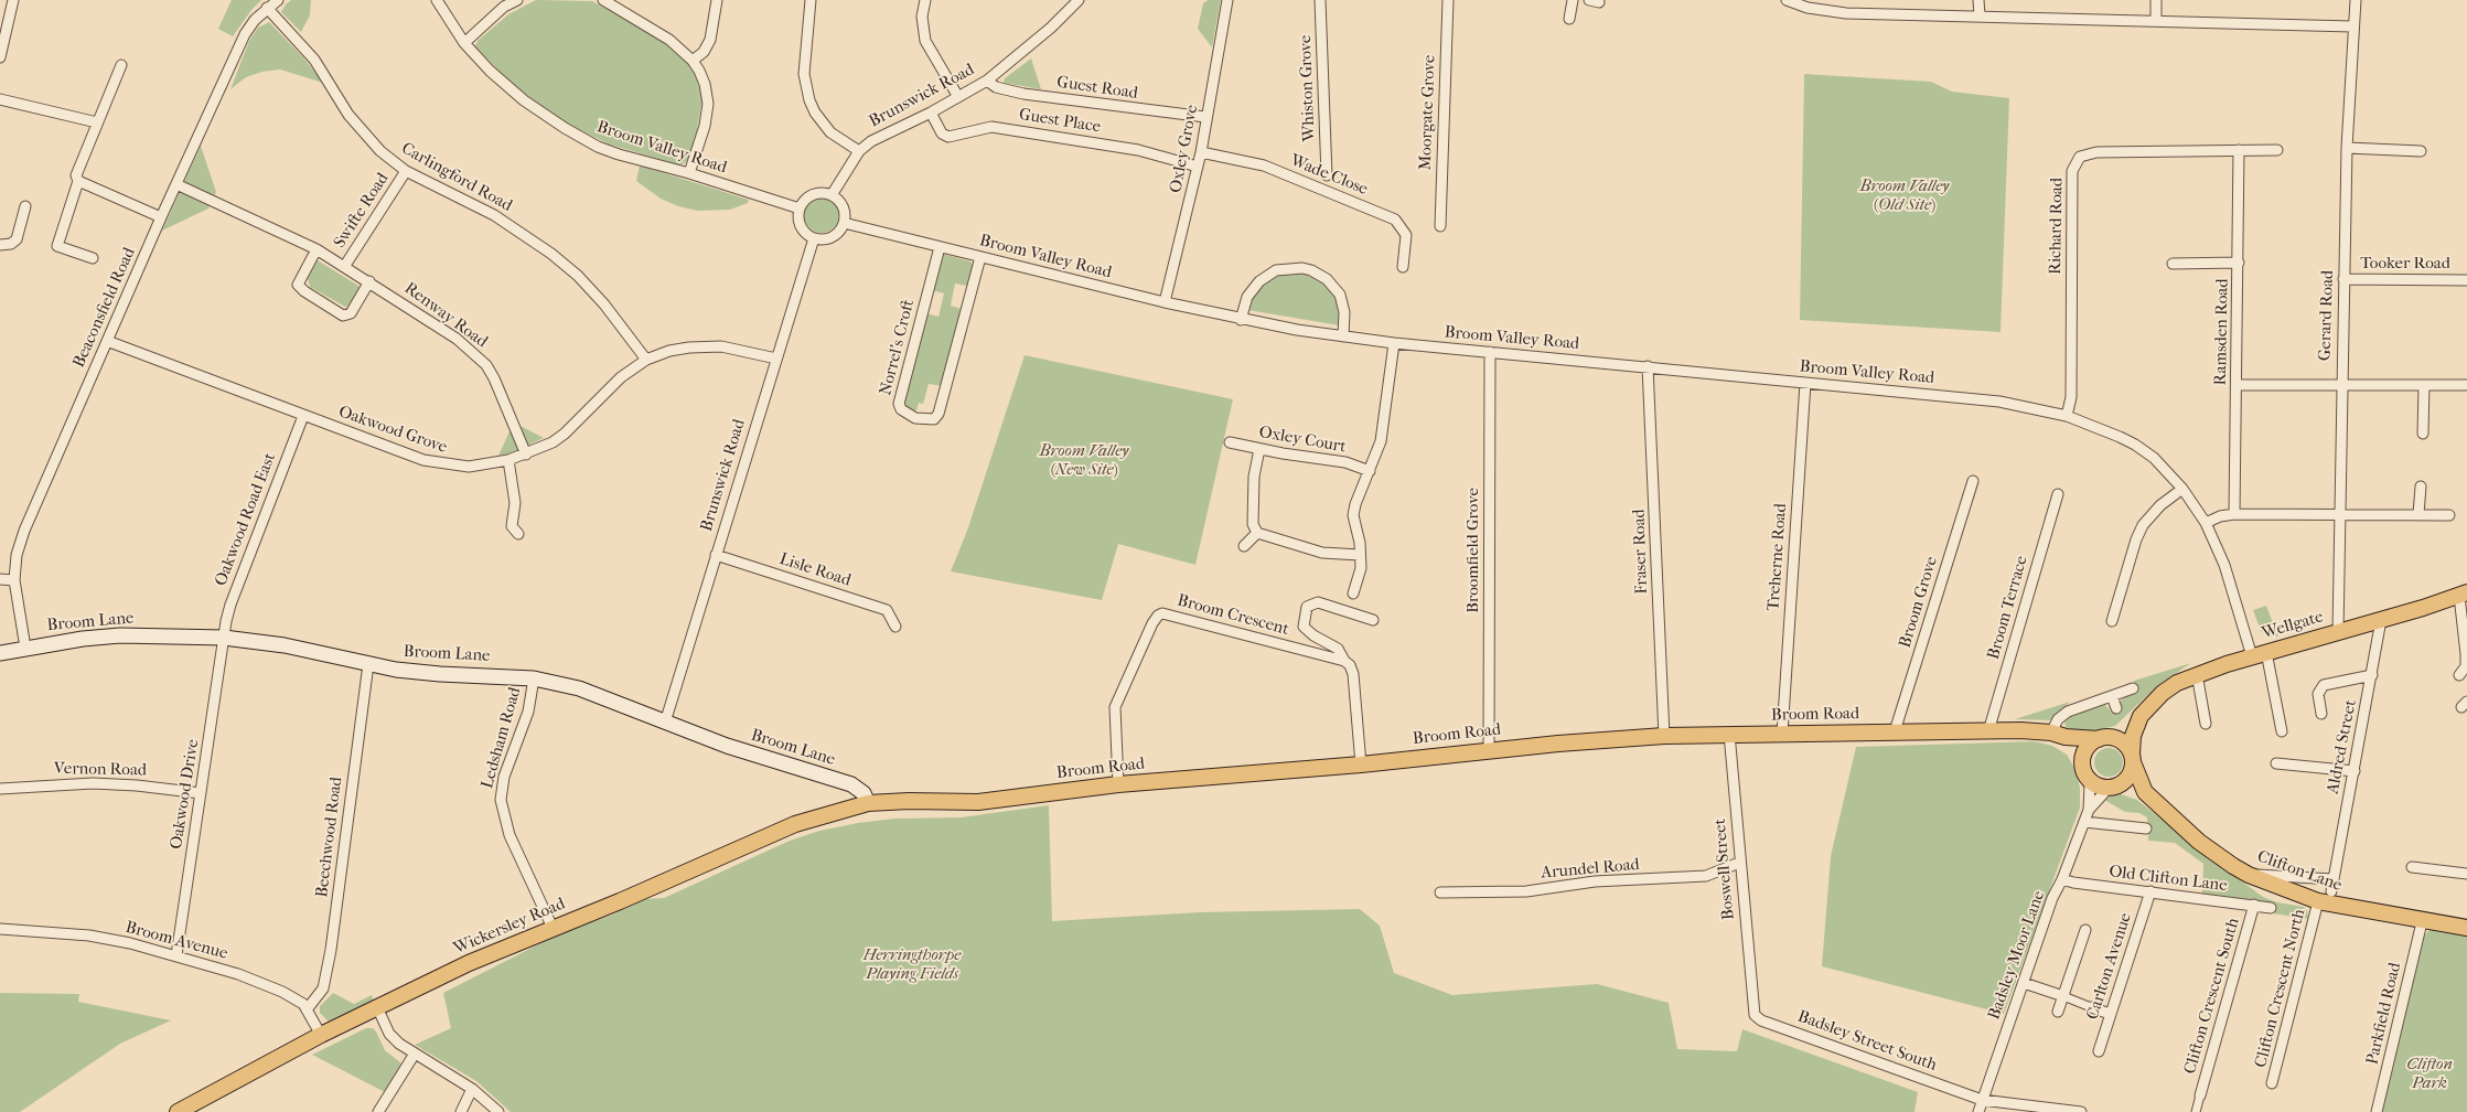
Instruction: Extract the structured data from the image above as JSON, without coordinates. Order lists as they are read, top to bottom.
{
  "streets": {
    "main road": [
      "Broom Lane",
      "Wellgate",
      "Broom Road",
      "Clifton Lane",
      "Wickersley Road"
    ],
    "street": [
      "Guest Road",
      "Whiston Grove",
      "Brunswick Road",
      "Moorgate Grove",
      "Guest Place",
      "Broom Valley Road",
      "Oxley Grove",
      "Wade Close",
      "Carlingford Road",
      "Swifte Road",
      "Richard Road",
      "Tooker Road",
      "Beaconsfield Road",
      "Renway Road",
      "Gerard Road",
      "Ramsden Road",
      "Norrel's Croft",
      "Oakwood Grove",
      "Oxley Court",
      "Oakwood Road East",
      "Broomfield Grove",
      "Fraser Road",
      "Treherne Road",
      "Lisle Road",
      "Broom Grove",
      "Broom Terrace",
      "Broom Crescent",
      "Ledsham Road",
      "Aldred Street",
      "Vernon Road",
      "Oakwood Drive",
      "Beechwood Road",
      "Arundel Road",
      "Boswell Street",
      "Old Clifton Lane",
      "Broom Avenue",
      "Badsley Moor Lane",
      "Carlton Avenue",
      "Clifton Crescent North",
      "Clifton Crescent South",
      "Parkfield Road",
      "Badsley Street South"
    ]
  },
  "crossings": [
    ["Guest Road", "Brunswick Road"],
    ["Guest Road", "Oxley Grove"],
    ["Brunswick Road", "Guest Place"],
    ["Brunswick Road", "Broom Valley Road"],
    ["Brunswick Road", "Oakwood Grove"],
    ["Brunswick Road", "Lisle Road"],
    ["Brunswick Road", "Broom Lane"],
    ["Guest Place", "Oxley Grove"],
    ["Broom Valley Road", "Oxley Grove"],
    ["Broom Valley Road", "Richard Road"],
    ["Broom Valley Road", "Norrel's Croft"],
    ["Broom Valley Road", "Broomfield Grove"],
    ["Broom Valley Road", "Fraser Road"],
    ["Broom Valley Road", "Treherne Road"],
    ["Broom Valley Road", "Wellgate"],
    ["Oxley Grove", "Wade Close"],
    ["Carlingford Road", "Swifte Road"],
    ["Carlingford Road", "Beaconsfield Road"],
    ["Carlingford Road", "Oakwood Grove"],
    ["Swifte Road", "Renway Road"],
    ["Richard Road", "Ramsden Road"],
    ["Tooker Road", "Gerard Road"],
    ["Beaconsfield Road", "Renway Road"],
    ["Beaconsfield Road", "Oakwood Grove"],
    ["Beaconsfield Road", "Broom Lane"],
    ["Renway Road", "Oakwood Grove"],
    ["Gerard Road", "Wellgate"],
    ["Oakwood Grove", "Oakwood Road East"],
    ["Oakwood Road East", "Broom Lane"],
    ["Oakwood Road East", "Oakwood Drive"],
    ["Broomfield Grove", "Broom Road"],
    ["Fraser Road", "Broom Road"],
    ["Treherne Road", "Broom Road"],
    ["Broom Grove", "Broom Road"],
    ["Broom Terrace", "Broom Road"],
    ["Broom Crescent", "Broom Road"],
    ["Broom Lane", "Broom Road"],
    ["Broom Lane", "Ledsham Road"],
    ["Broom Lane", "Oakwood Drive"],
    ["Broom Lane", "Beechwood Road"],
    ["Broom Lane", "Wickersley Road"],
    ["Wellgate", "Broom Road"],
    ["Wellgate", "Aldred Street"],
    ["Wellgate", "Clifton Lane"],
    ["Wellgate", "Badsley Moor Lane"],
    ["Broom Road", "Boswell Street"],
    ["Broom Road", "Clifton Lane"],
    ["Broom Road", "Wickersley Road"],
    ["Broom Road", "Badsley Moor Lane"],
    ["Ledsham Road", "Wickersley Road"],
    ["Vernon Road", "Oakwood Drive"],
    ["Oakwood Drive", "Broom Avenue"],
    ["Beechwood Road", "Broom Avenue"],
    ["Arundel Road", "Boswell Street"],
    ["Boswell Street", "Badsley Street South"],
    ["Clifton Lane", "Badsley Moor Lane"],
    ["Clifton Lane", "Clifton Crescent North"],
    ["Clifton Lane", "Parkfield Road"],
    ["Old Clifton Lane", "Badsley Moor Lane"],
    ["Old Clifton Lane", "Carlton Avenue"],
    ["Old Clifton Lane", "Clifton Crescent South"],
    ["Wickersley Road", "Broom Avenue"],
    ["Badsley Moor Lane", "Badsley Street South"]
  ],
  "parks": [
    "Broom Valley (Old Site)",
    "Broom Valley (New Site)",
    "Herringthorpe Playing Fields",
    "Clifton Park"
  ]
}
